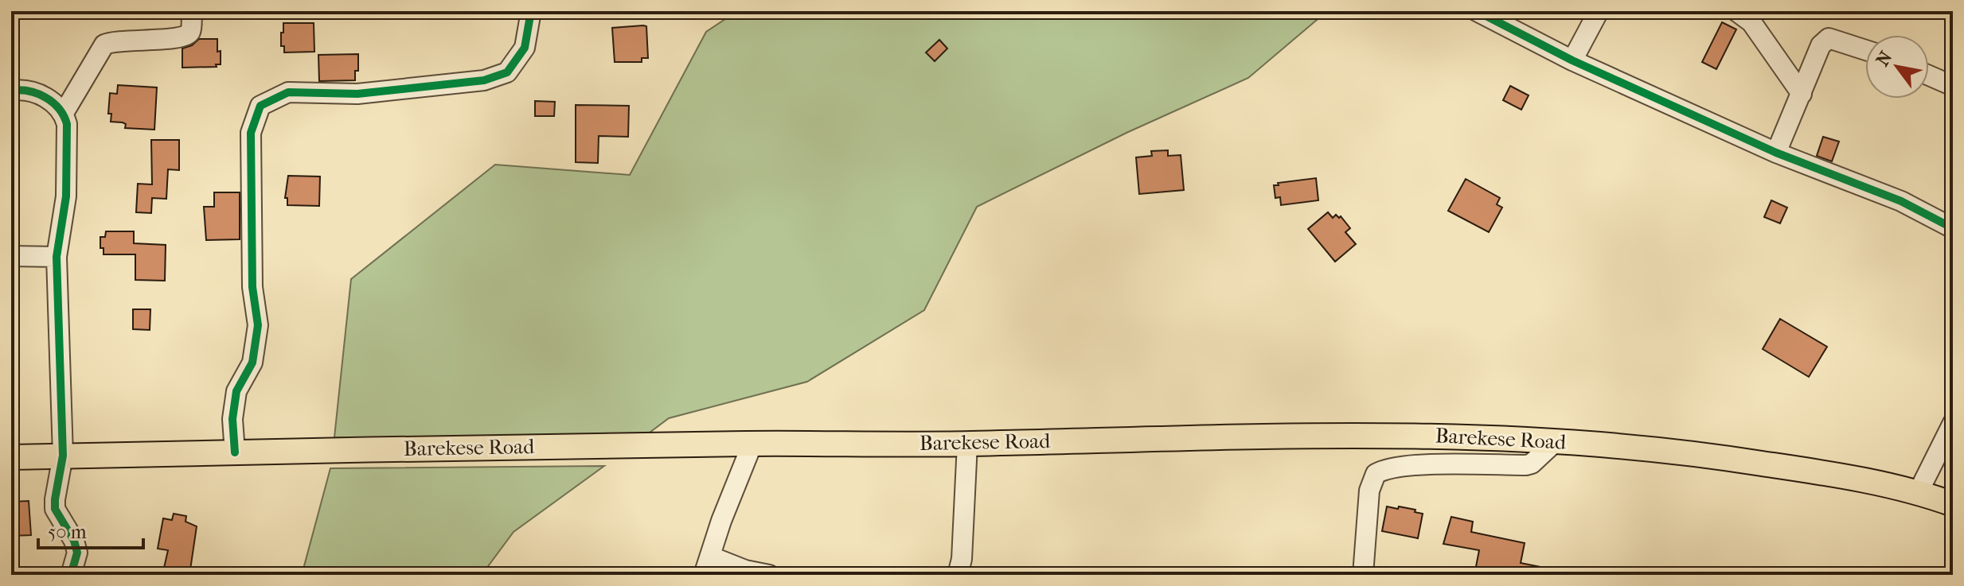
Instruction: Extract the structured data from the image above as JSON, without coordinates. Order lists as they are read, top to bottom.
{
  "streets": {
    "main road": ["Barekese Road"]
  },
  "scale_bar": "50 m",
  "north": "top left"
}
